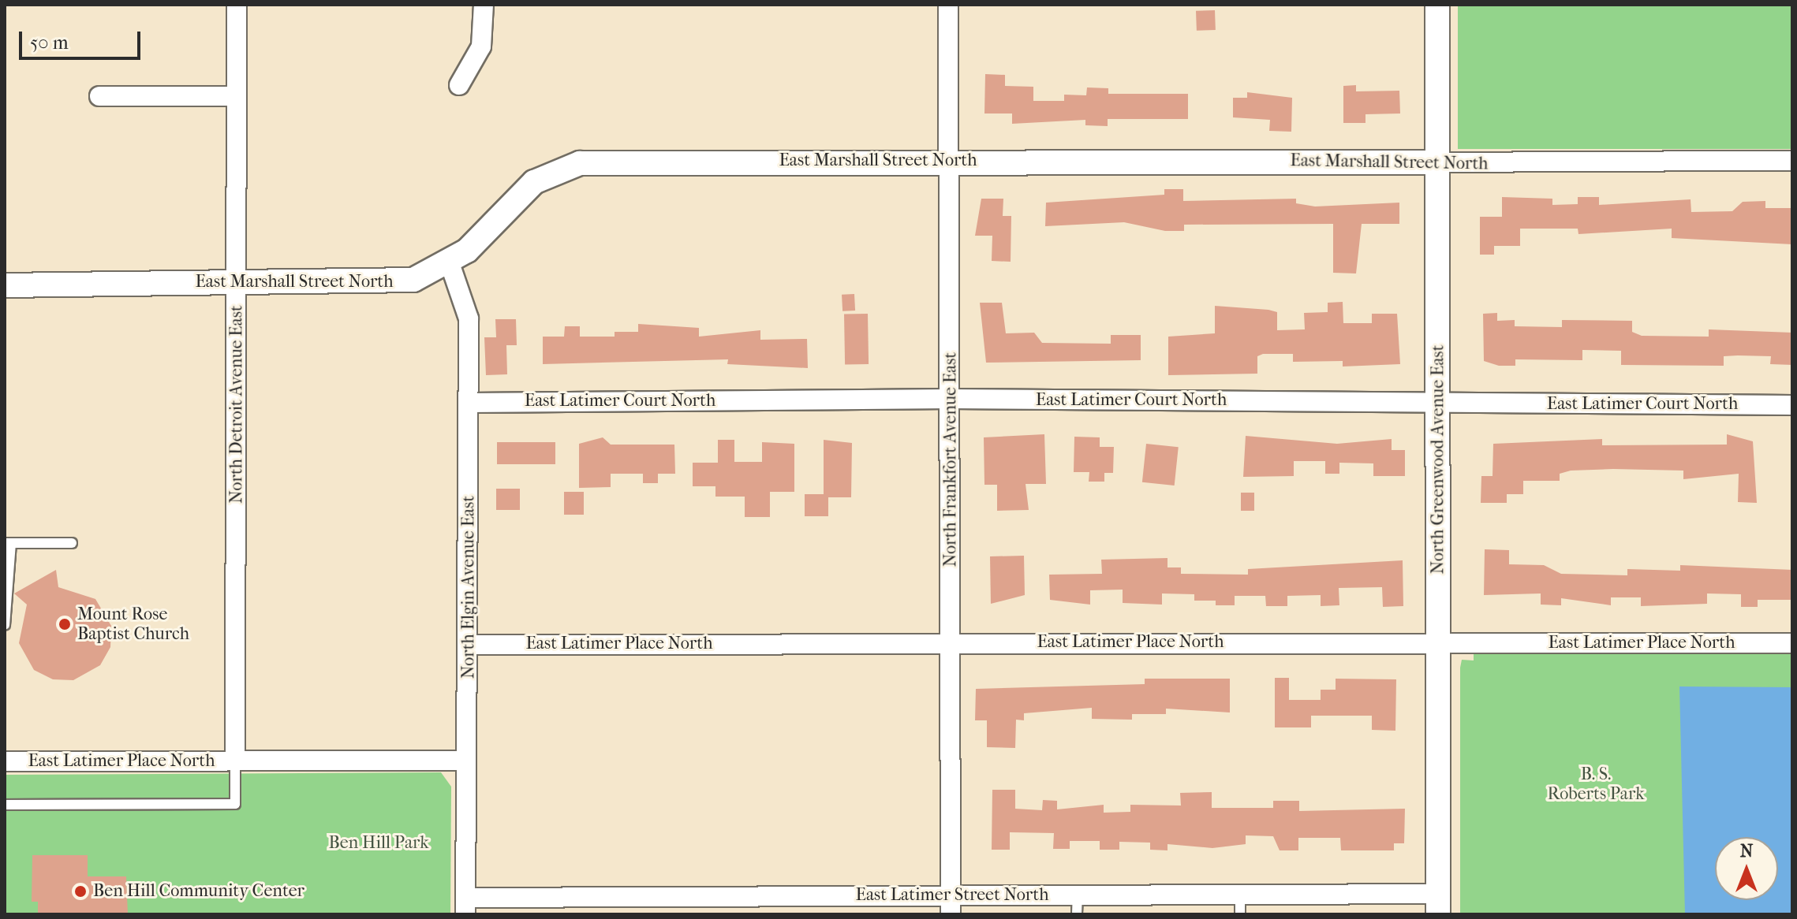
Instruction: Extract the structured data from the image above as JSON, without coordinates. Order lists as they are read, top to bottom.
{
  "streets": {
    "street": [
      "East Marshall Street North",
      "East Latimer Court North",
      "North Detroit Avenue East",
      "North Frankfort Avenue East",
      "North Greenwood Avenue East",
      "North Elgin Avenue East",
      "East Latimer Place North",
      "East Latimer Street North"
    ]
  },
  "crossings": [
    ["East Marshall Street North", "North Detroit Avenue East"],
    ["East Marshall Street North", "North Frankfort Avenue East"],
    ["East Marshall Street North", "North Greenwood Avenue East"],
    ["East Marshall Street North", "North Elgin Avenue East"],
    ["East Latimer Court North", "North Frankfort Avenue East"],
    ["East Latimer Court North", "North Greenwood Avenue East"],
    ["East Latimer Court North", "North Elgin Avenue East"],
    ["North Detroit Avenue East", "East Latimer Place North"],
    ["North Frankfort Avenue East", "East Latimer Place North"],
    ["North Frankfort Avenue East", "East Latimer Street North"],
    ["North Greenwood Avenue East", "East Latimer Place North"],
    ["North Greenwood Avenue East", "East Latimer Street North"],
    ["North Elgin Avenue East", "East Latimer Place North"],
    ["North Elgin Avenue East", "East Latimer Street North"]
  ],
  "parks": ["B. S. Roberts Park", "Ben Hill Park"],
  "places": ["Mount Rose Baptist Church", "Ben Hill Community Center"],
  "scale_bar": "50 m",
  "north": "top"
}
